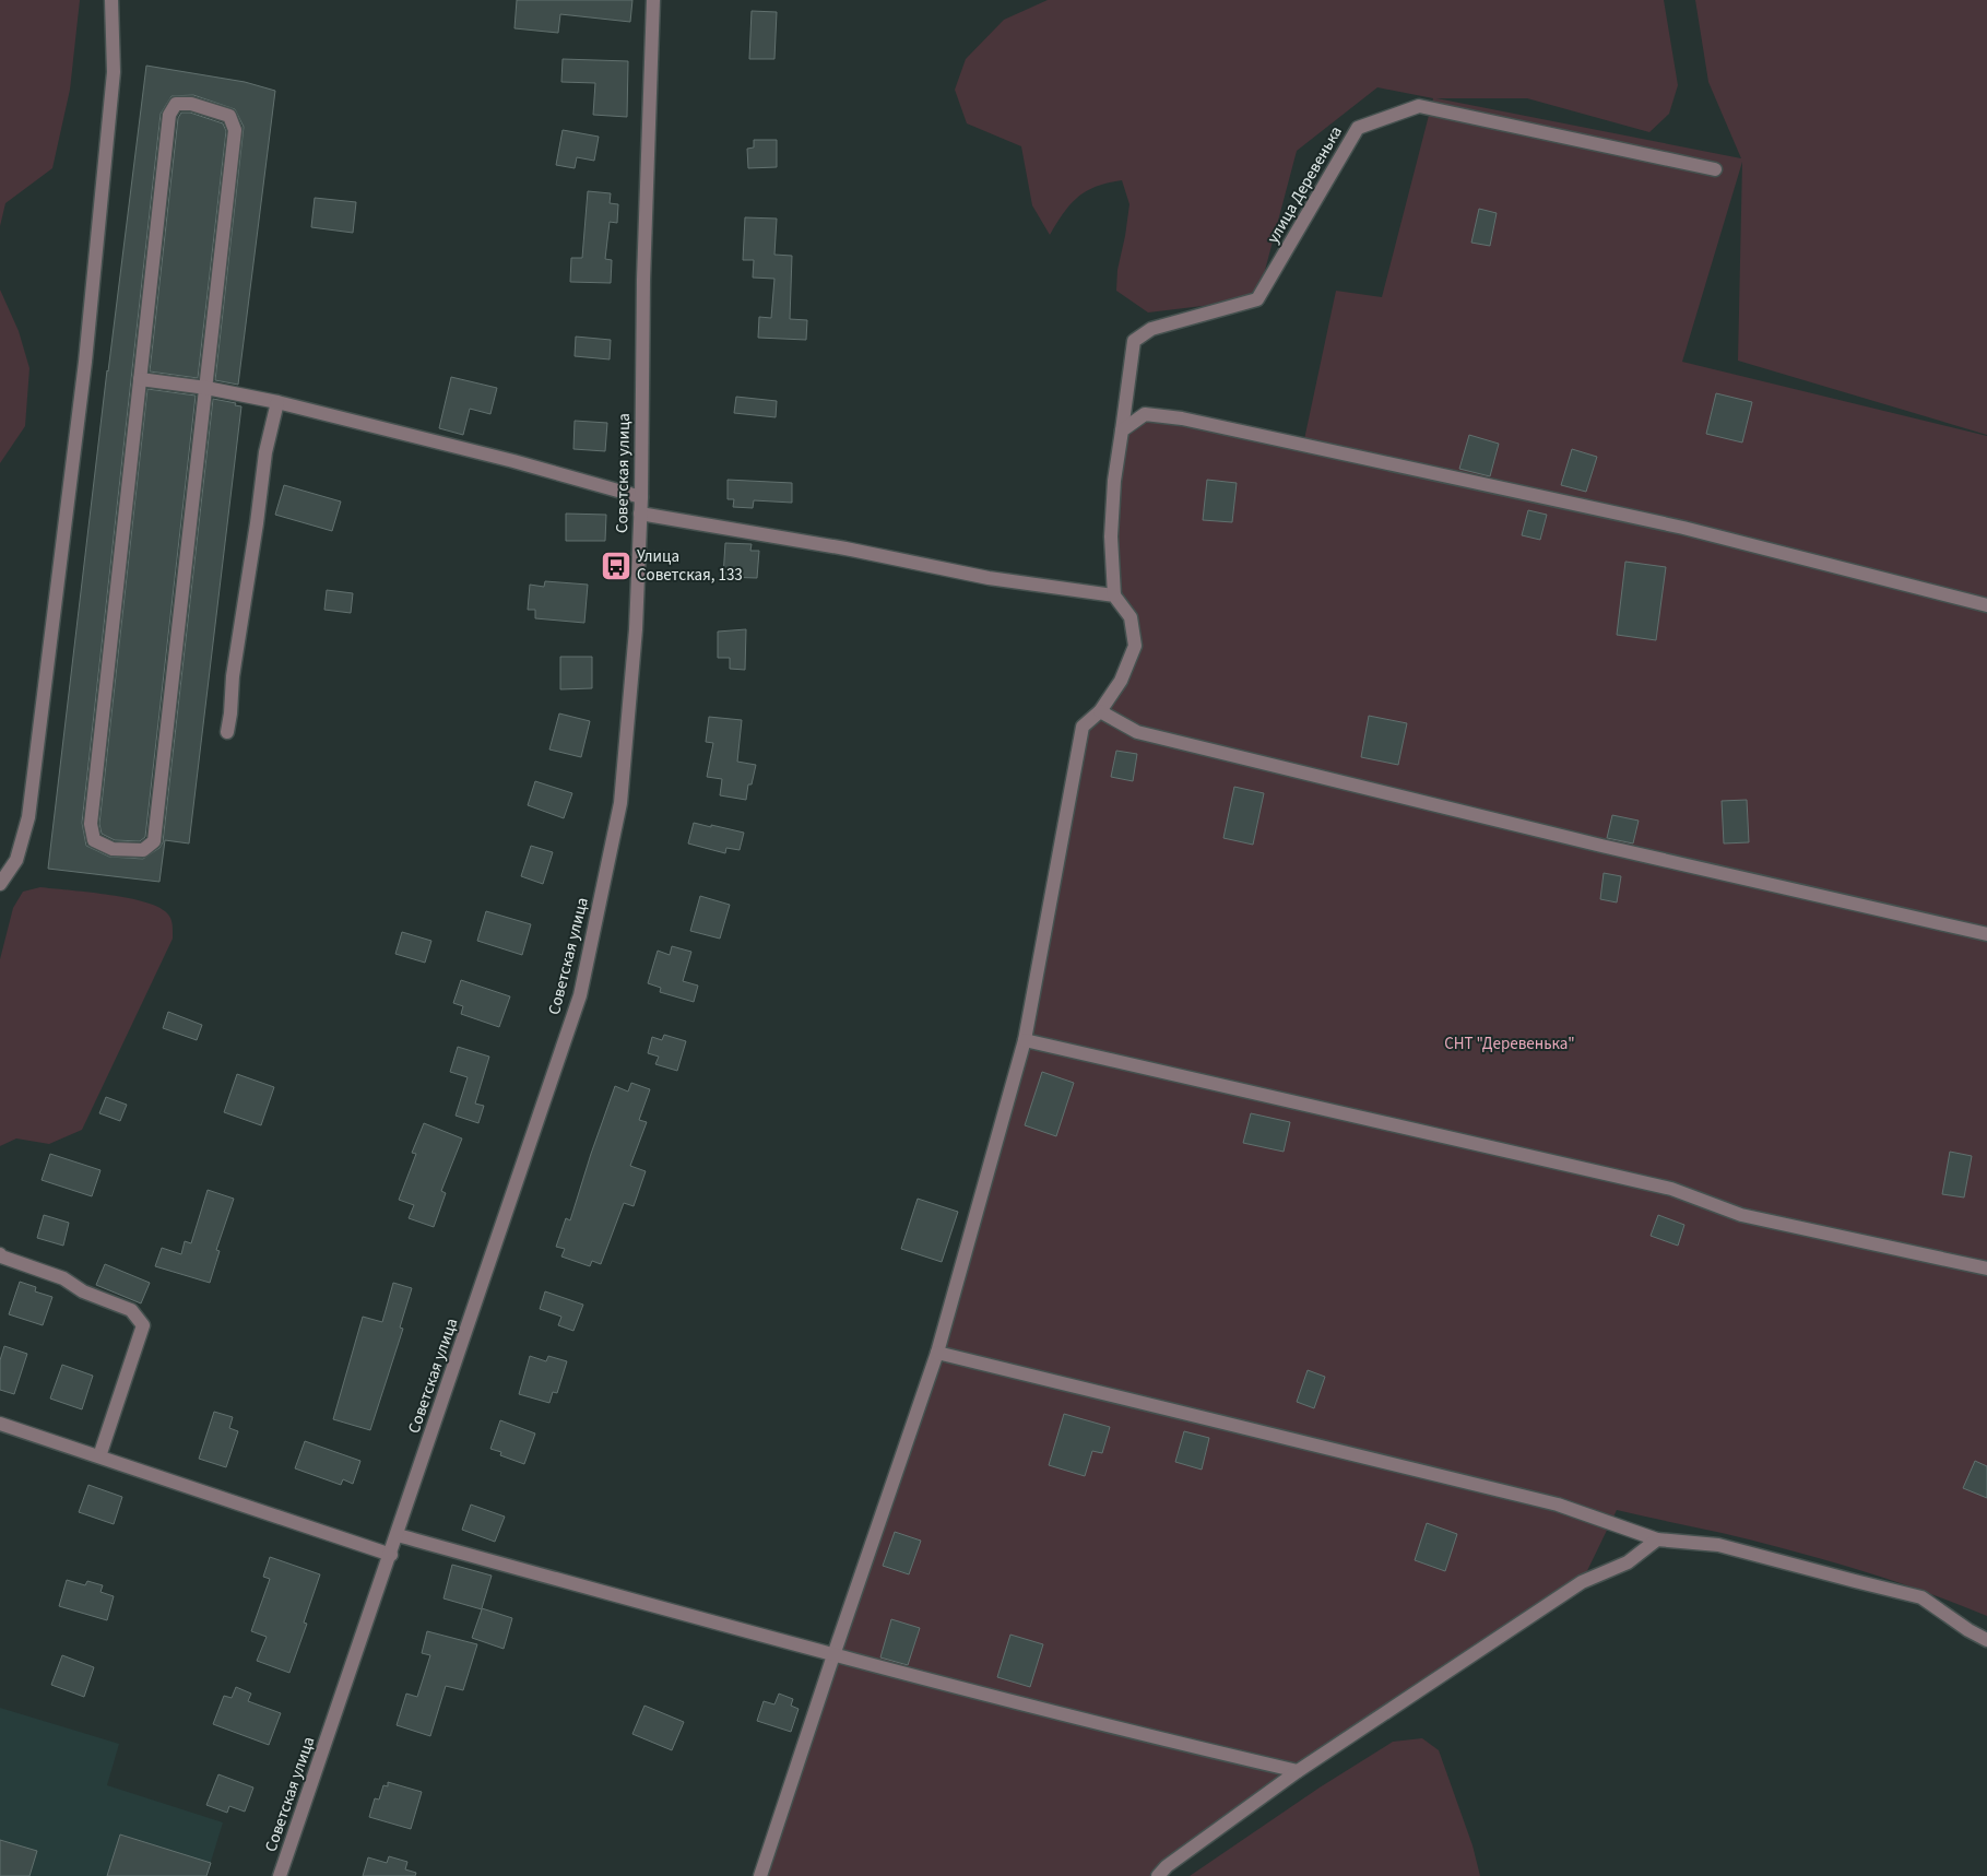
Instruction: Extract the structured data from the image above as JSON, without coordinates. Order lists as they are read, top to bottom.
{
  "streets": {
    "street": ["улица Деревенька", "Советская улица"]
  },
  "parks": ["СНТ \"Деревенька\""],
  "places": {
    "bus stop": ["Улица Советская, 133"]
  }
}
